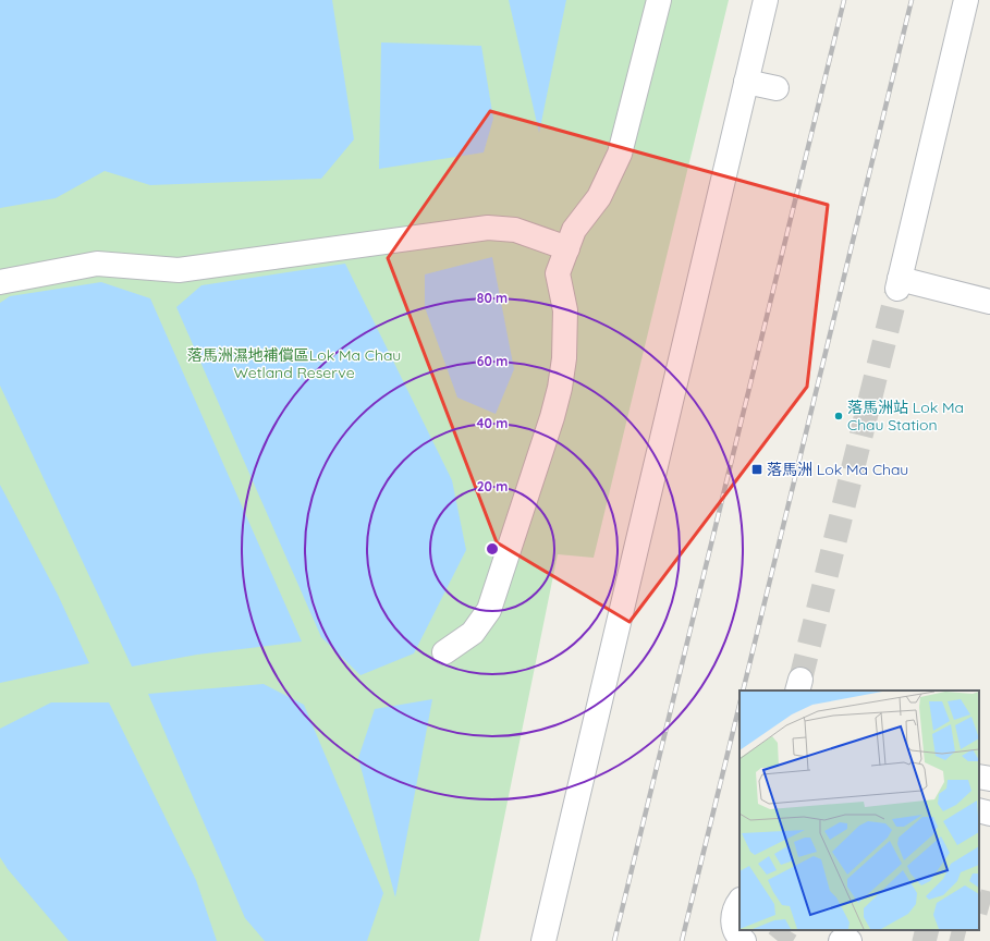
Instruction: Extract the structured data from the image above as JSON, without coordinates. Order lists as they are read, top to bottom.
{
  "parks": ["落馬洲濕地補償區Lok Ma Chau Wetland Reserve"],
  "places": {
    "other": ["落馬洲站 Lok Ma Chau Station"],
    "transit": ["落馬洲 Lok Ma Chau"]
  },
  "rings": [
    "80 m",
    "60 m",
    "40 m",
    "20 m"
  ]
}
